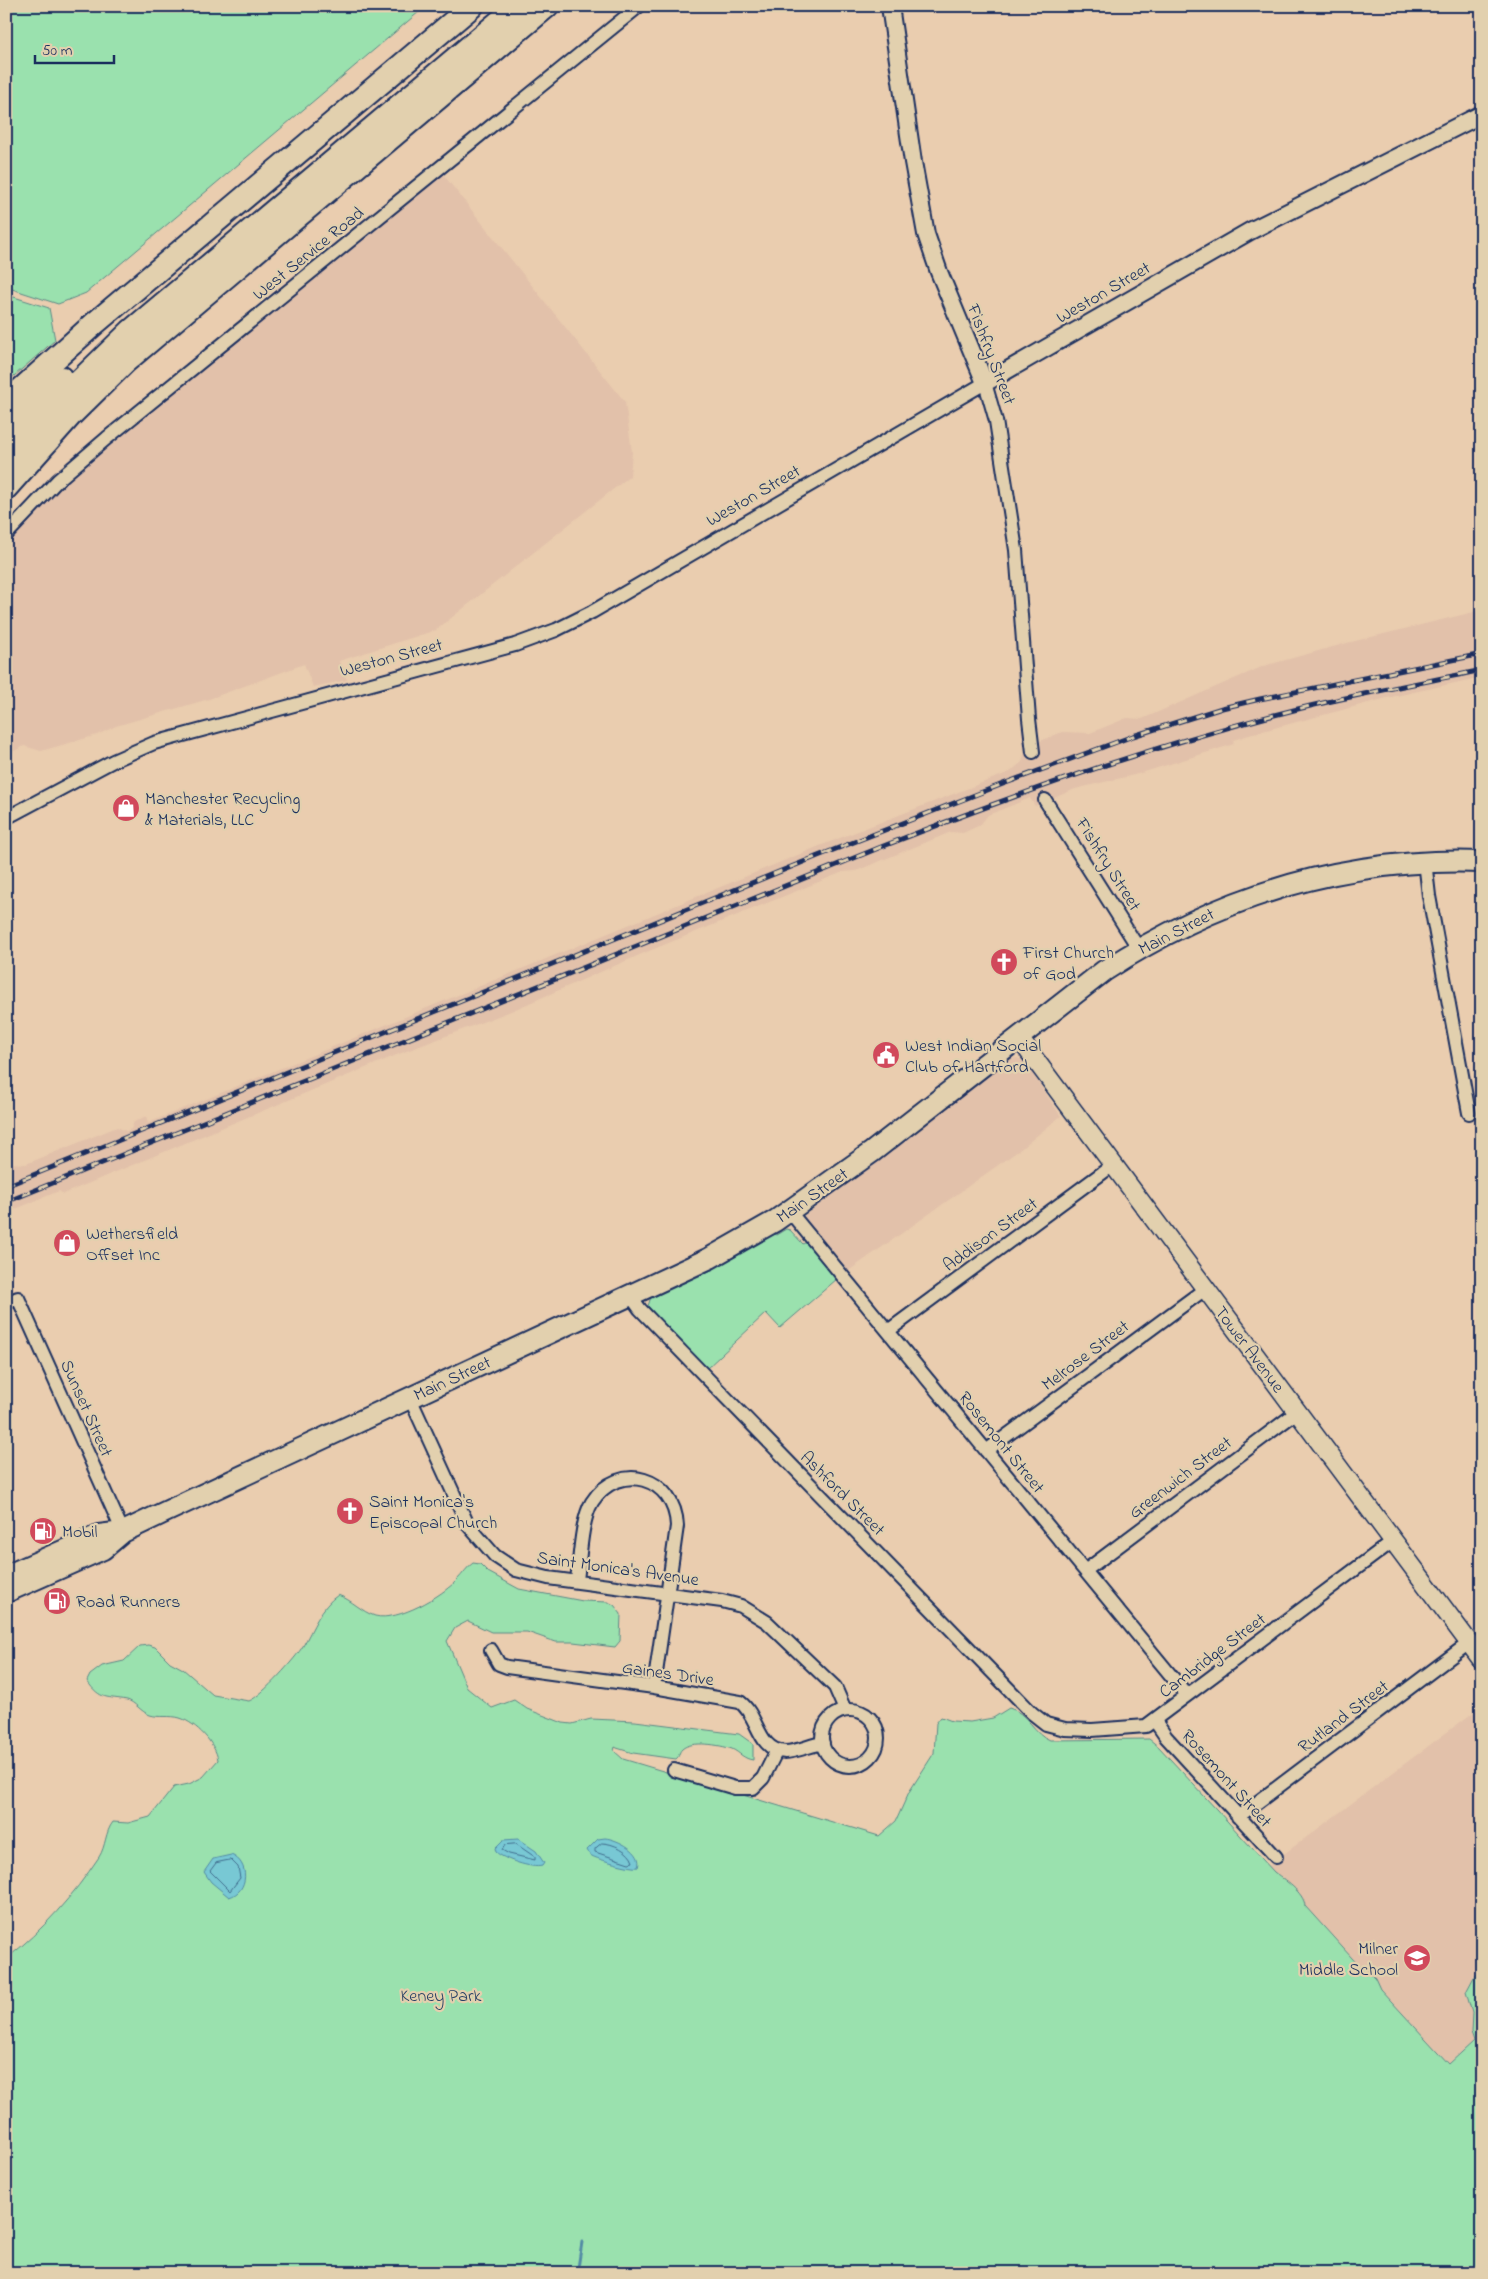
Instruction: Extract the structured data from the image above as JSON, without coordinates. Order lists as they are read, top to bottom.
{
  "streets": {
    "main road": ["Main Street", "Tower Avenue"],
    "street": [
      "West Service Road",
      "Weston Street",
      "Fishfry Street",
      "Addison Street",
      "Melrose Street",
      "Sunset Street",
      "Rosemont Street",
      "Greenwich Street",
      "Ashford Street",
      "Saint Monica's Avenue",
      "Cambridge Street",
      "Gaines Drive",
      "Rutland Street"
    ]
  },
  "crossings": [
    ["Weston Street", "Fishfry Street"],
    ["Fishfry Street", "Main Street"],
    ["Main Street", "Tower Avenue"],
    ["Main Street", "Sunset Street"],
    ["Main Street", "Rosemont Street"],
    ["Main Street", "Ashford Street"],
    ["Main Street", "Saint Monica's Avenue"],
    ["Addison Street", "Tower Avenue"],
    ["Addison Street", "Rosemont Street"],
    ["Tower Avenue", "Melrose Street"],
    ["Tower Avenue", "Greenwich Street"],
    ["Tower Avenue", "Cambridge Street"],
    ["Tower Avenue", "Rutland Street"],
    ["Melrose Street", "Rosemont Street"],
    ["Rosemont Street", "Greenwich Street"],
    ["Rosemont Street", "Cambridge Street"],
    ["Rosemont Street", "Rutland Street"],
    ["Ashford Street", "Cambridge Street"]
  ],
  "parks": ["Keney Park"],
  "places": {
    "shop": ["Manchester Recycling & Materials, LLC", "Wethersfield Offset Inc"],
    "church": ["First Church of God", "Saint Monica's Episcopal Church"],
    "public building": ["West Indian Social Club of Hartford"],
    "fuel station": ["Mobil", "Road Runners"],
    "school or university": ["Milner Middle School"]
  },
  "scale_bar": "50 m"
}
